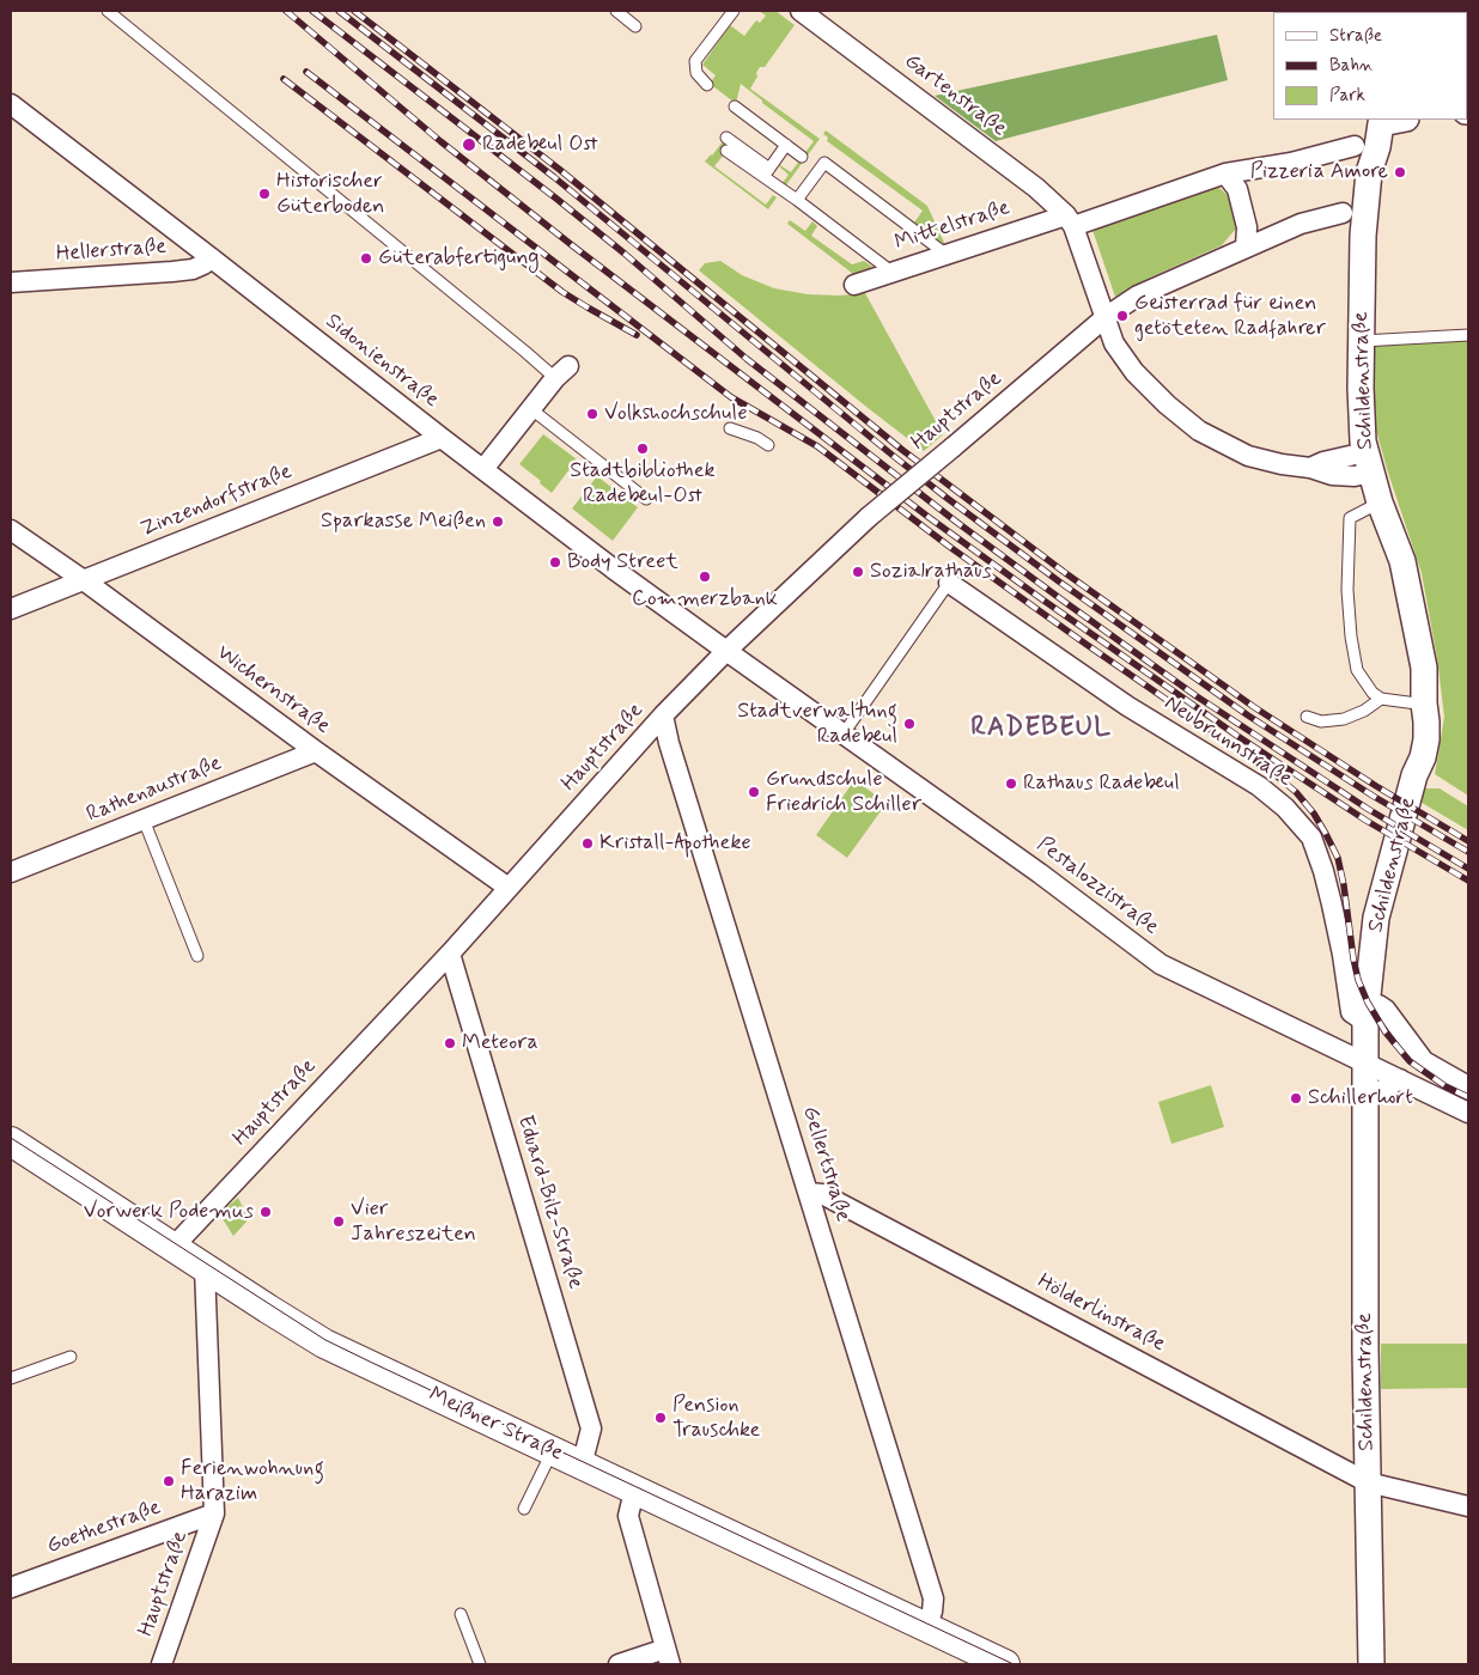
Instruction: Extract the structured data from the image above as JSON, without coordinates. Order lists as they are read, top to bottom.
{
  "streets": {
    "main road": ["Meißner Straße"],
    "street": [
      "Gartenstraße",
      "Mittelstraße",
      "Hellerstraße",
      "Sidonienstraße",
      "Schildenstraße",
      "Hauptstraße",
      "Zinzendorfstraße",
      "Wichernstraße",
      "Neubrunnstraße",
      "Rathenaustraße",
      "Pestalozzistraße",
      "Gellertstraße",
      "Eduard-Bilz-Straße",
      "Hölderlinstraße",
      "Goethestraße"
    ]
  },
  "crossings": [
    ["Gartenstraße", "Mittelstraße"],
    ["Hellerstraße", "Sidonienstraße"],
    ["Sidonienstraße", "Hauptstraße"],
    ["Sidonienstraße", "Zinzendorfstraße"],
    ["Sidonienstraße", "Pestalozzistraße"],
    ["Schildenstraße", "Neubrunnstraße"],
    ["Schildenstraße", "Pestalozzistraße"],
    ["Schildenstraße", "Hölderlinstraße"],
    ["Hauptstraße", "Wichernstraße"],
    ["Hauptstraße", "Pestalozzistraße"],
    ["Hauptstraße", "Gellertstraße"],
    ["Hauptstraße", "Eduard-Bilz-Straße"],
    ["Hauptstraße", "Meißner Straße"],
    ["Hauptstraße", "Goethestraße"],
    ["Zinzendorfstraße", "Wichernstraße"],
    ["Wichernstraße", "Rathenaustraße"],
    ["Gellertstraße", "Hölderlinstraße"],
    ["Gellertstraße", "Meißner Straße"],
    ["Eduard-Bilz-Straße", "Meißner Straße"]
  ],
  "districts": ["RADEBEUL"],
  "places": [
    "Radebeul Ost",
    "Pizzeria Amore",
    "Historischer Güterboden",
    "Güterabfertigung",
    "Geisterrad für einen getöteten Radfahrer",
    "Volkshochschule",
    "Stadtbibliothek Radebeul-Ost",
    "Sparkasse Meißen",
    "Body Street",
    "Sozialrathaus",
    "Commerzbank",
    "Stadtverwaltung Radebeul",
    "Rathaus Radebeul",
    "Grundschule Friedrich Schiller",
    "Kristall-Apotheke",
    "Meteora",
    "Schillerhort",
    "Vorwerk Podemus",
    "Vier Jahreszeiten",
    "Pension Trauschke",
    "Ferienwohnung Harazim"
  ],
  "legend": ["Straße", "Bahn", "Park"]
}
